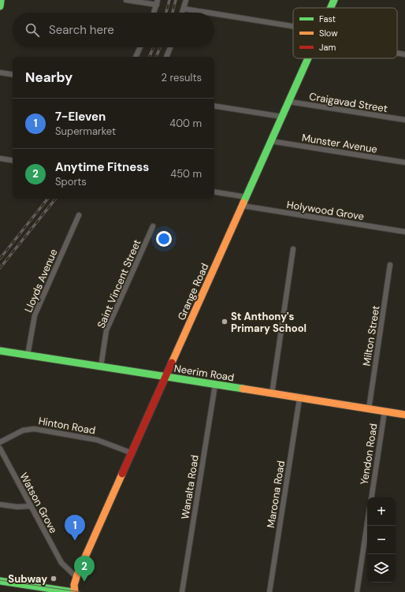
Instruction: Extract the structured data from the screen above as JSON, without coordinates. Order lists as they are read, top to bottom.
{
  "streets": {
    "main road": ["Grange Road", "Neerim Road"],
    "street": [
      "Craigavad Street",
      "Munster Avenue",
      "Holywood Grove",
      "Lloyds Avenue",
      "Saint Vincent Street",
      "Milton Street",
      "Hinton Road",
      "Yendon Road",
      "Wanalta Road",
      "Maroona Road",
      "Watson Grove"
    ]
  },
  "crossings": [
    ["Craigavad Street", "Grange Road"],
    ["Munster Avenue", "Grange Road"],
    ["Holywood Grove", "Grange Road"],
    ["Lloyds Avenue", "Neerim Road"],
    ["Saint Vincent Street", "Neerim Road"],
    ["Grange Road", "Neerim Road"],
    ["Grange Road", "Hinton Road"],
    ["Grange Road", "Watson Grove"],
    ["Milton Street", "Neerim Road"],
    ["Neerim Road", "Yendon Road"],
    ["Neerim Road", "Wanalta Road"],
    ["Neerim Road", "Maroona Road"]
  ],
  "places": ["St Anthony's Primary School", "Subway"],
  "legend": ["Fast", "Slow", "Jam"],
  "page": {
    "search": "Search here",
    "heading": ["Nearby", "2 results"],
    "list": [
      {
        "mark": "1",
        "name": "7-Eleven",
        "note": "Supermarket",
        "value": "400 m"
      },
      {
        "mark": "2",
        "name": "Anytime Fitness",
        "note": "Sports",
        "value": "450 m"
      }
    ],
    "map_buttons": ["+", "−"],
    "pins": ["1", "2"]
  }
}
